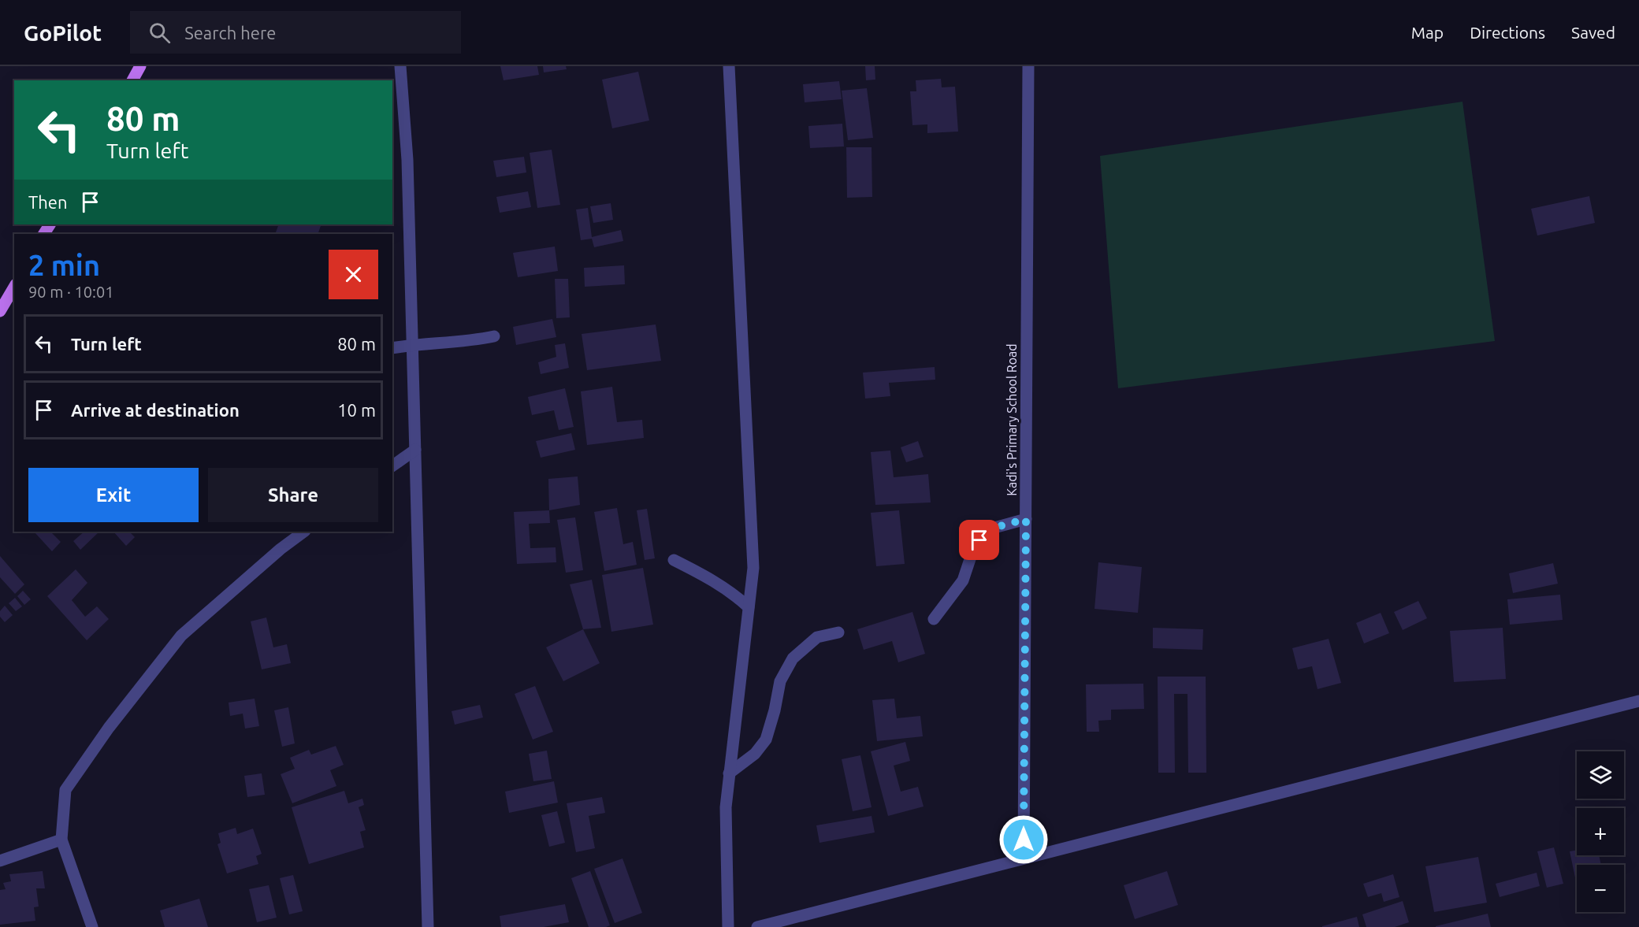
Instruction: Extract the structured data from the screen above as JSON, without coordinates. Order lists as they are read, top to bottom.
{
  "streets": {
    "street": ["Kadi's Primary School Road"]
  },
  "page": {
    "header": "GoPilot",
    "search": "Search here",
    "nav": ["Map", "Directions", "Saved"],
    "turn": ["80 m", "Turn left"],
    "then": "Then",
    "heading": ["2 min", "90 m · 10:01"],
    "list": [
      {
        "name": "Turn left",
        "value": "80 m"
      },
      {
        "name": "Arrive at destination",
        "value": "10 m"
      }
    ],
    "buttons": ["Exit", "Share"],
    "map_buttons": ["+", "−"]
  }
}
